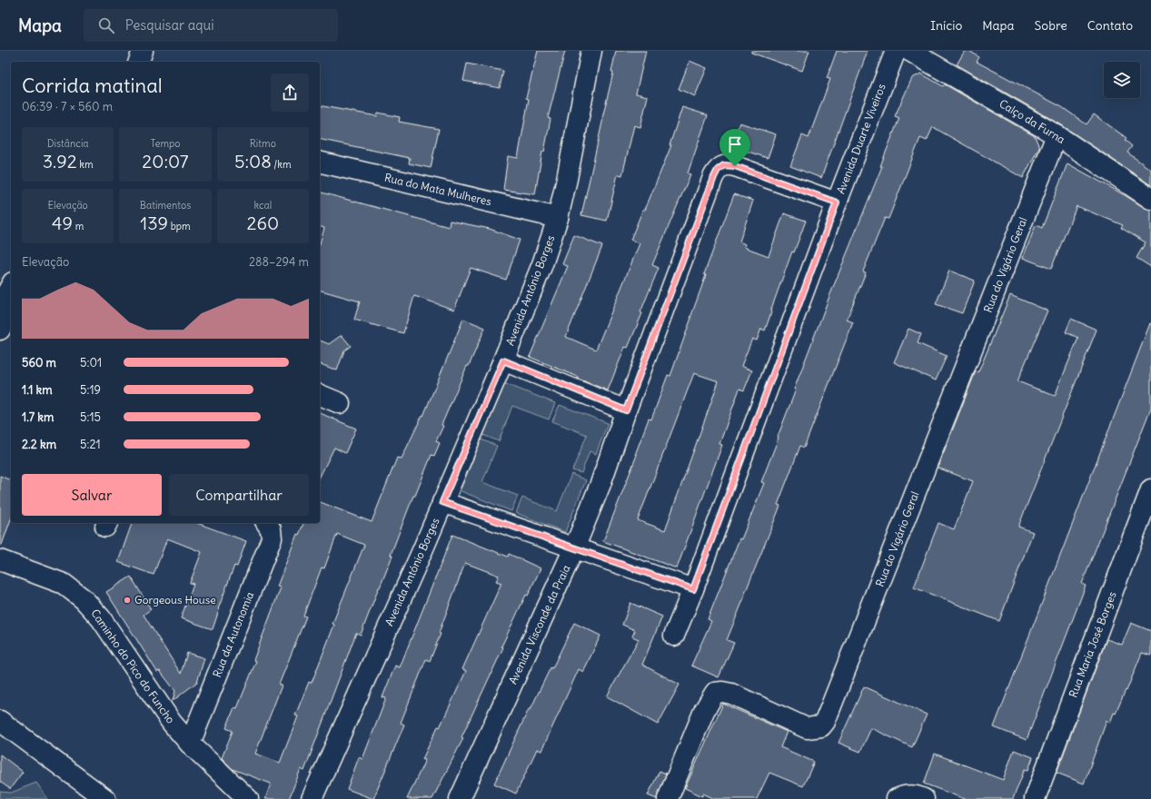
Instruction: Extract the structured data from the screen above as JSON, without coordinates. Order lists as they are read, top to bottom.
{
  "streets": {
    "street": [
      "Calço da Furna",
      "Avenida Duarte Viveiros",
      "Rua do Mata Mulheres",
      "Rua do Vigário Geral",
      "Avenida António Borges",
      "Avenida Visconde da Praia",
      "Rua da Autonomia",
      "Rua Maria José Borges",
      "Caminho do Pico do Funcho"
    ]
  },
  "crossings": [
    ["Calço da Furna", "Rua do Vigário Geral"],
    ["Avenida Duarte Viveiros", "Avenida Visconde da Praia"],
    ["Rua do Mata Mulheres", "Avenida António Borges"],
    ["Rua da Autonomia", "Caminho do Pico do Funcho"]
  ],
  "places": ["Gorgeous House"],
  "page": {
    "header": "Mapa",
    "search": "Pesquisar aqui",
    "nav": [
      "Início",
      "Mapa",
      "Sobre",
      "Contato"
    ],
    "heading": ["Corrida matinal", "06:39 · 7 × 560 m"],
    "stats": [
      ["Distância", "3.92 km"],
      ["Tempo", "20:07"],
      ["Ritmo", "5:08 /km"],
      ["Elevação", "49 m"],
      ["Batimentos", "139 bpm"],
      ["kcal", "260"]
    ],
    "chart": ["Elevação", "288–294 m"],
    "list": [
      {
        "name": "560 m",
        "note": "5:01"
      },
      {
        "name": "1.1 km",
        "note": "5:19"
      },
      {
        "name": "1.7 km",
        "note": "5:15"
      },
      {
        "name": "2.2 km",
        "note": "5:21"
      }
    ],
    "buttons": ["Salvar", "Compartilhar"]
  }
}
